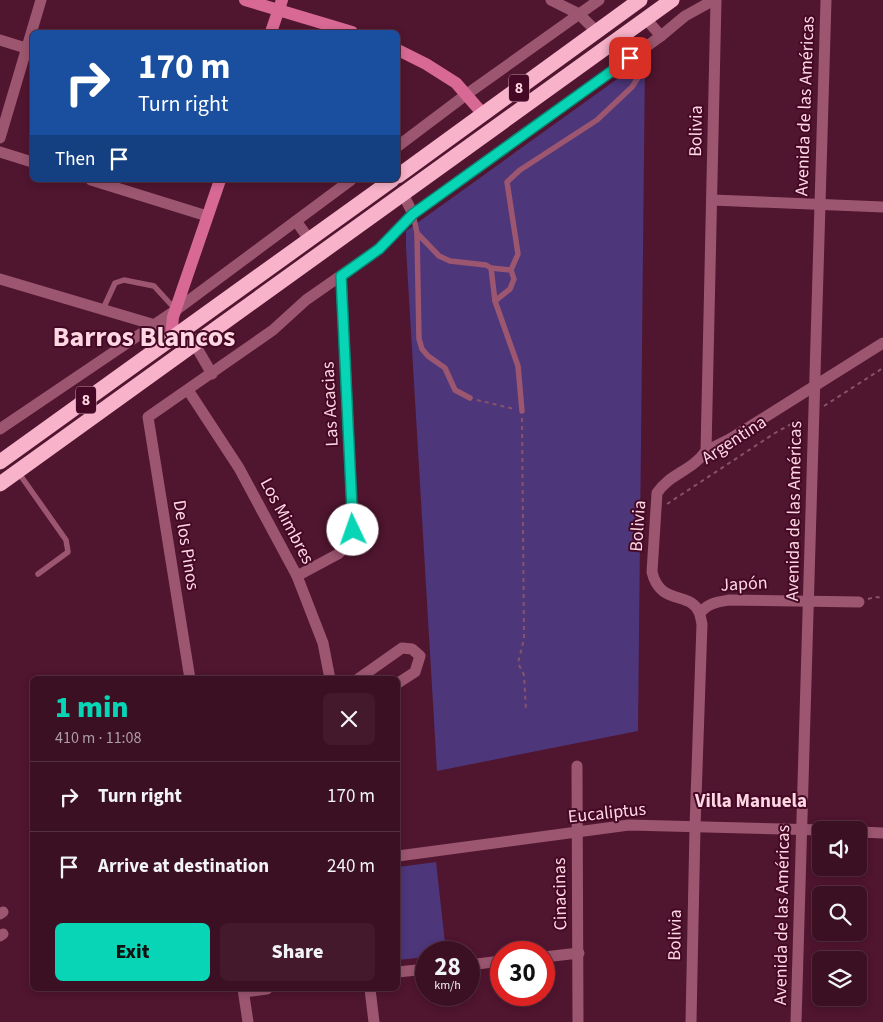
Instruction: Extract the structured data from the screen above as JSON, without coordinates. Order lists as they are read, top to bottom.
{
  "streets": {
    "highway": ["8"],
    "street": [
      "Avenida de las Américas",
      "Bolivia",
      "Las Acacias",
      "Argentina",
      "Los Mimbres",
      "De los Pinos",
      "Japón",
      "Eucaliptus",
      "Cinacinas"
    ]
  },
  "crossings": [
    ["Avenida de las Américas", "Argentina"],
    ["Avenida de las Américas", "Japón"],
    ["Avenida de las Américas", "Eucaliptus"],
    ["Bolivia", "Argentina"],
    ["Bolivia", "Japón"],
    ["Bolivia", "Eucaliptus"],
    ["Las Acacias", "Los Mimbres"],
    ["Los Mimbres", "De los Pinos"],
    ["Eucaliptus", "Cinacinas"]
  ],
  "districts": ["Barros Blancos", "Villa Manuela"],
  "page": {
    "turn": ["170 m", "Turn right"],
    "then": "Then",
    "heading": ["1 min", "410 m · 11:08"],
    "list": [
      {
        "name": "Turn right",
        "value": "170 m"
      },
      {
        "name": "Arrive at destination",
        "value": "240 m"
      }
    ],
    "buttons": ["Exit", "Share"],
    "speed": "28 km/h",
    "limit": "30"
  }
}
